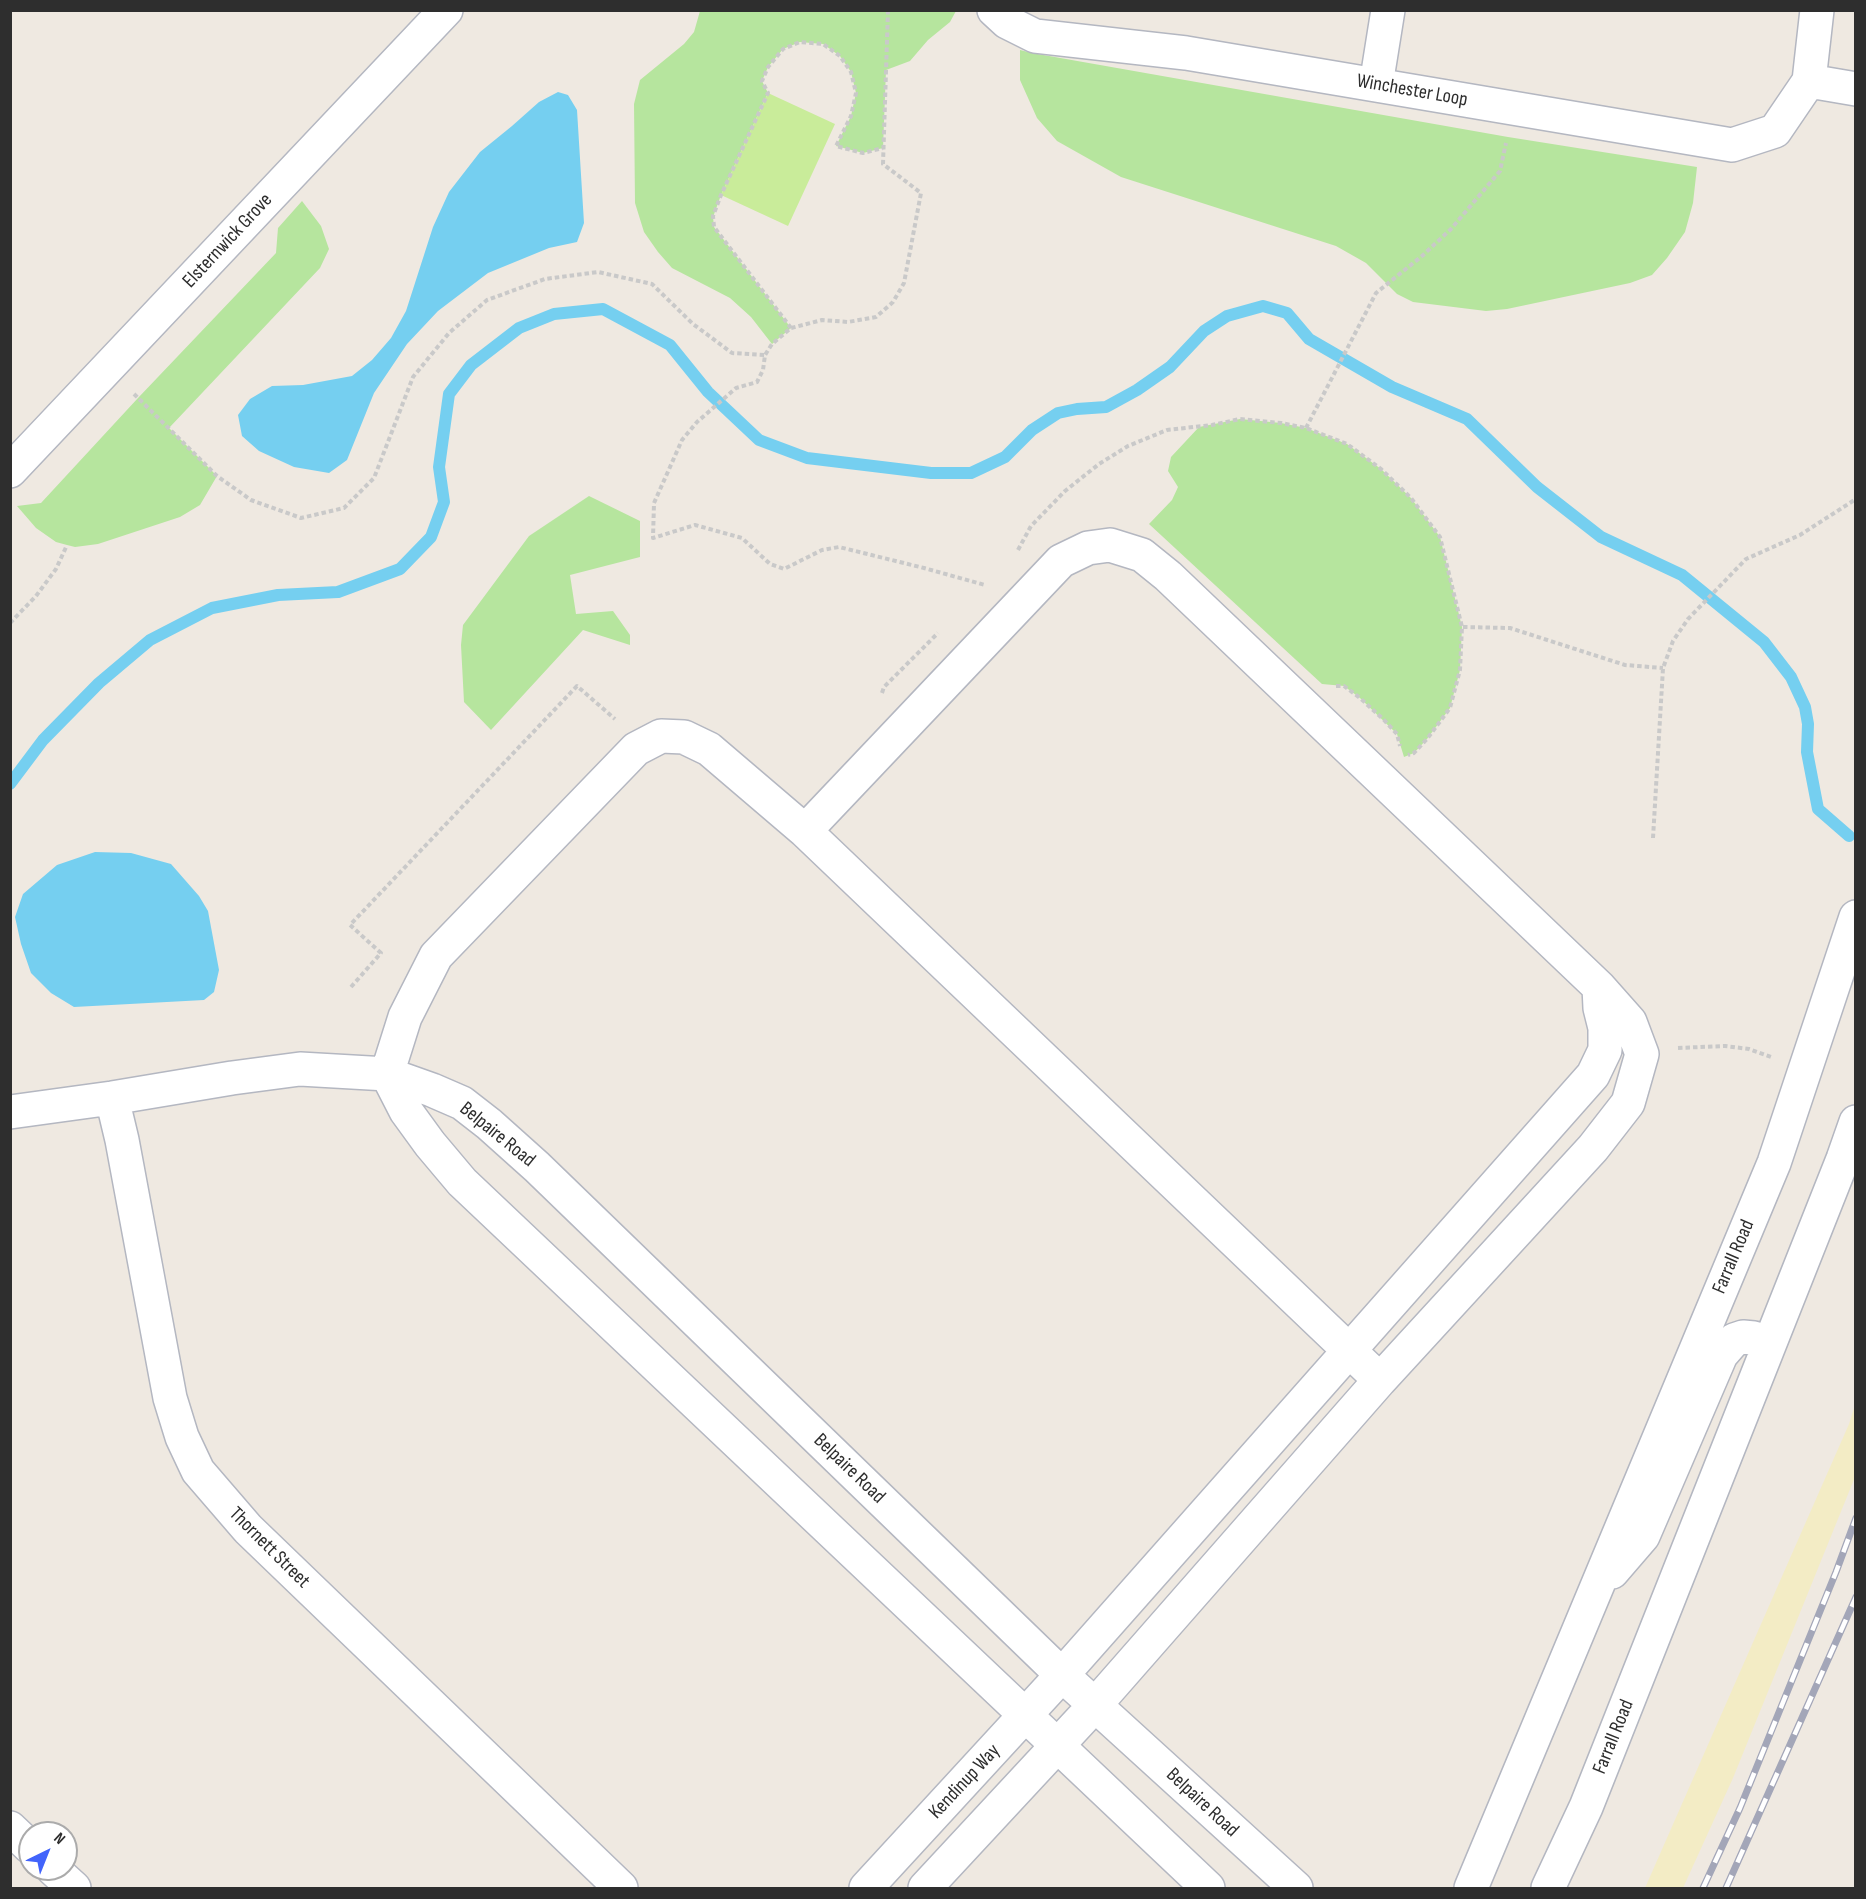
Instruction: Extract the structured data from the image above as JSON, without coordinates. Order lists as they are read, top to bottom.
{
  "streets": {
    "street": [
      "Winchester Loop",
      "Elsternwick Grove",
      "Belpaire Road",
      "Farrall Road",
      "Thornett Street",
      "Kendinup Way"
    ]
  },
  "crossings": [
    ["Belpaire Road", "Thornett Street"],
    ["Belpaire Road", "Kendinup Way"]
  ],
  "north": "top right"
}
